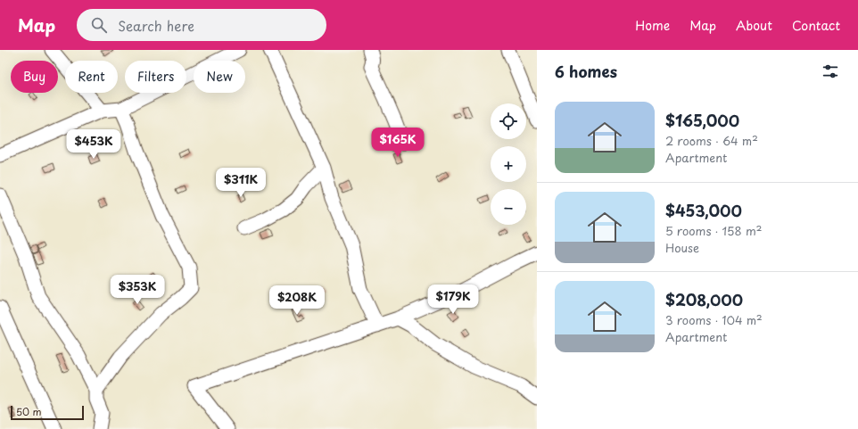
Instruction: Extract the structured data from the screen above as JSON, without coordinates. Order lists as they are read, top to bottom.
{
  "scale_bar": "50 m",
  "page": {
    "header": "Map",
    "search": "Search here",
    "nav": [
      "Home",
      "Map",
      "About",
      "Contact"
    ],
    "heading": "6 homes",
    "chip": [
      "Buy",
      "Rent",
      "Filters",
      "New"
    ],
    "list": [
      {
        "name": "$165,000",
        "note": "2 rooms · 64 m² · Apartment"
      },
      {
        "name": "$453,000",
        "note": "5 rooms · 158 m² · House"
      },
      {
        "name": "$208,000",
        "note": "3 rooms · 104 m² · Apartment"
      }
    ],
    "map_buttons": ["+", "−"],
    "price": [
      "$165K",
      "$453K",
      "$311K",
      "$353K",
      "$179K",
      "$208K"
    ],
    "scale": "50 m"
  }
}
